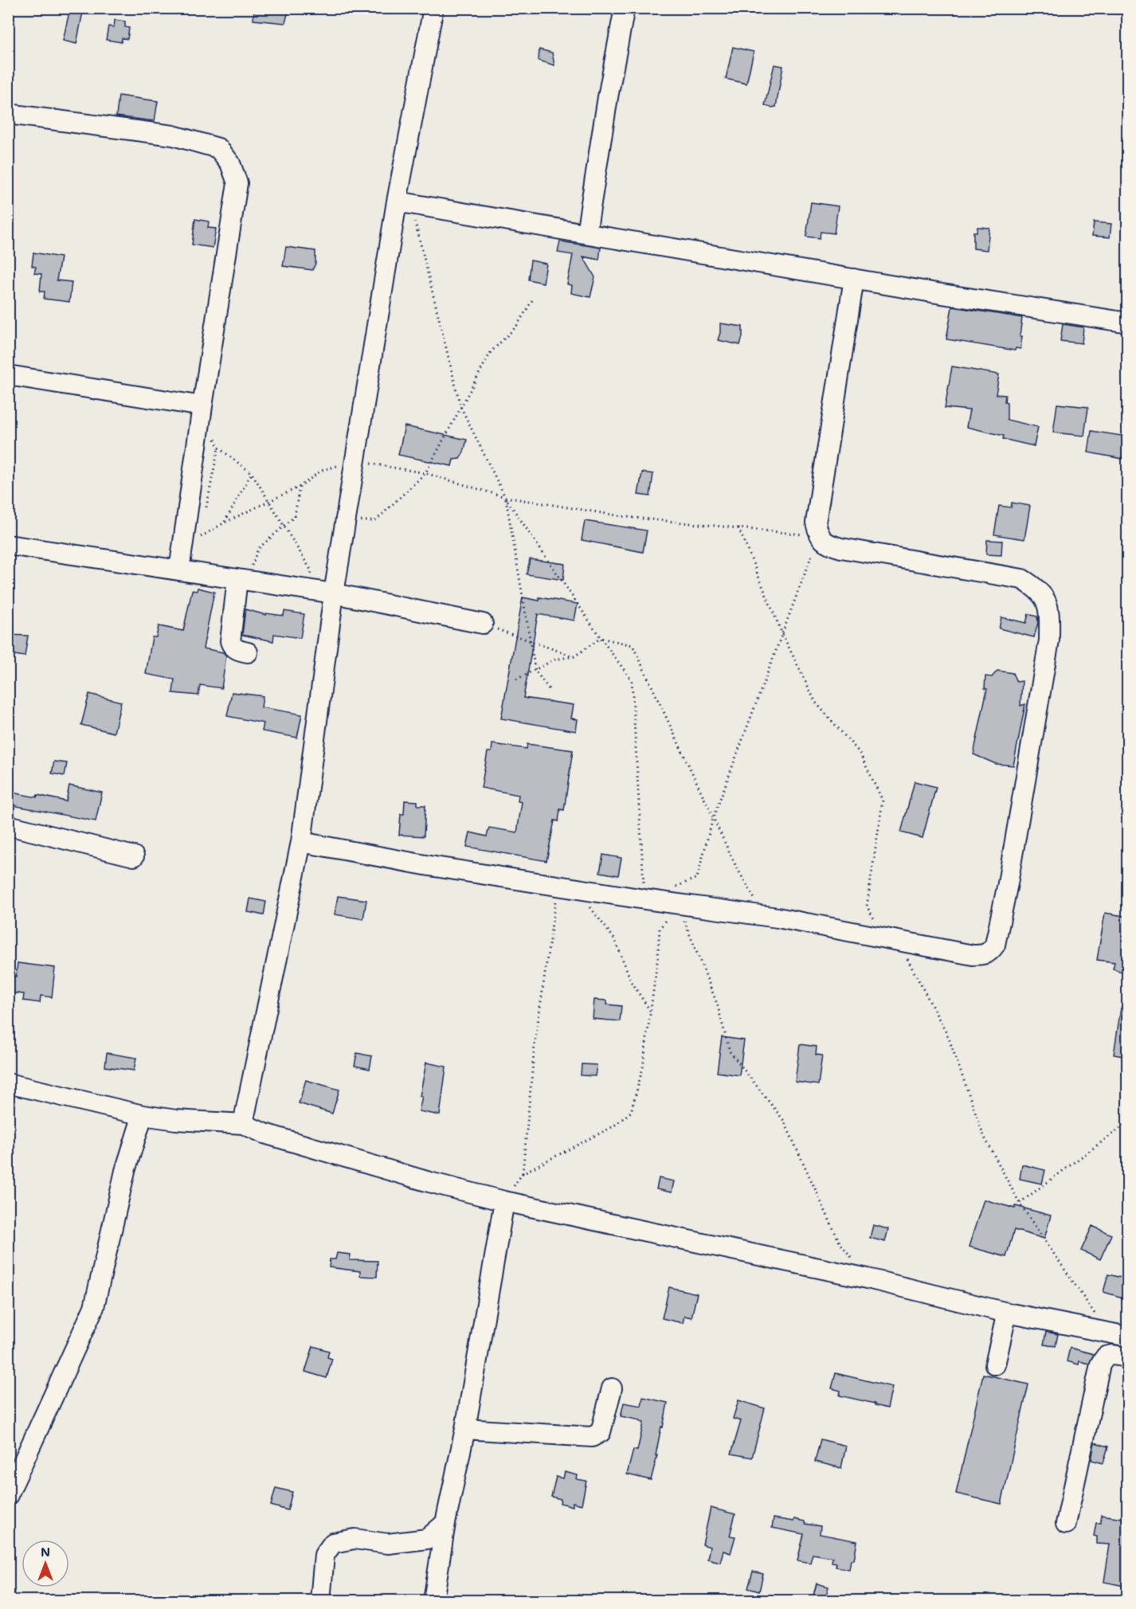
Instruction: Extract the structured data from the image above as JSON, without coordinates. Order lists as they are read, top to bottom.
{
  "north": "top"
}
